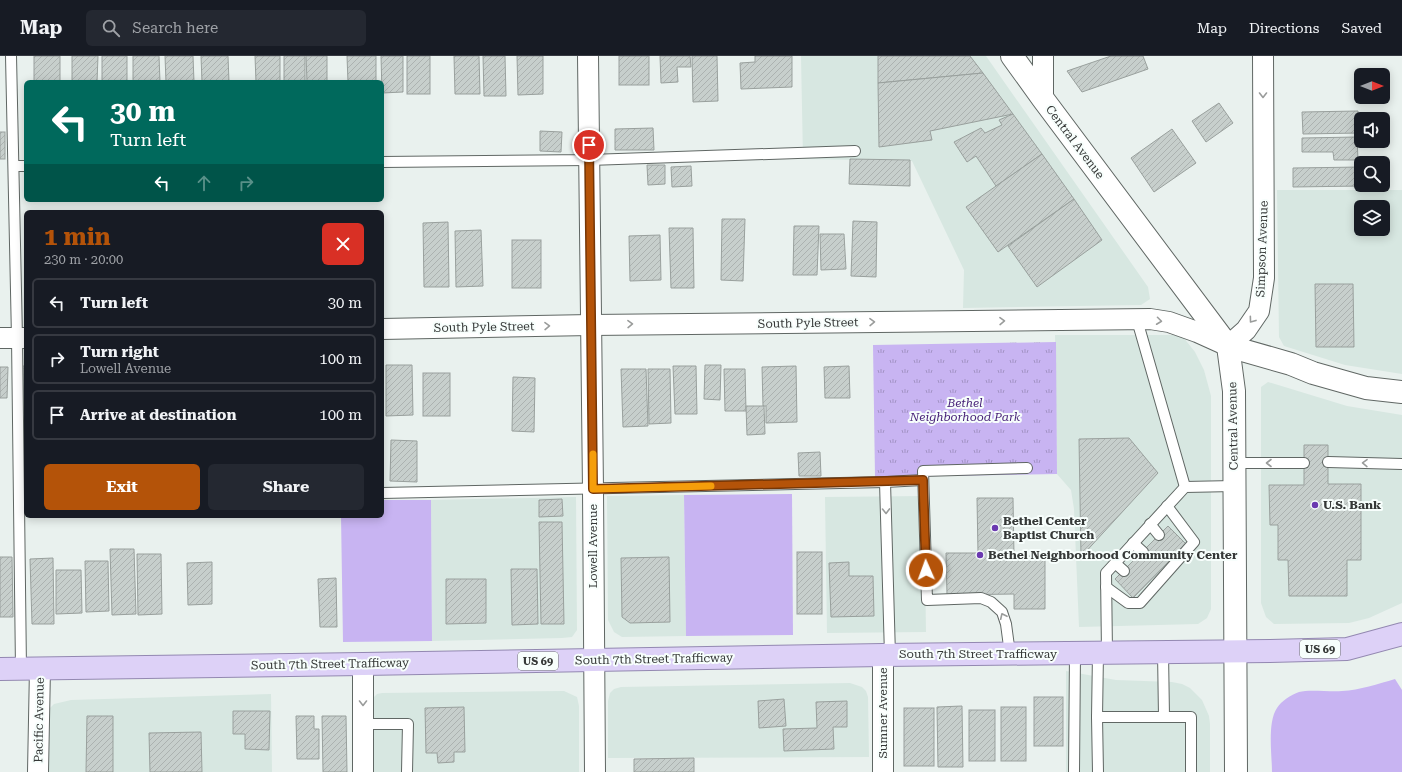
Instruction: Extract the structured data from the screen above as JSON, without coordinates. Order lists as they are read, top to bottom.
{
  "streets": {
    "main road": ["Central Avenue", "US 69", "South 7th Street Trafficway"],
    "street": [
      "Simpson Avenue",
      "South Pyle Street",
      "Lowell Avenue",
      "Sumner Avenue",
      "Pacific Avenue"
    ]
  },
  "crossings": [
    ["Central Avenue", "Simpson Avenue"],
    ["Central Avenue", "South Pyle Street"],
    ["Central Avenue", "US 69"],
    ["Central Avenue", "South 7th Street Trafficway"],
    ["Simpson Avenue", "South Pyle Street"],
    ["South Pyle Street", "Lowell Avenue"],
    ["Lowell Avenue", "South 7th Street Trafficway"],
    ["US 69", "South 7th Street Trafficway"],
    ["South 7th Street Trafficway", "Sumner Avenue"],
    ["South 7th Street Trafficway", "Pacific Avenue"]
  ],
  "one_way": ["Simpson Avenue", "South Pyle Street"],
  "parks": ["Bethel Neighborhood Park"],
  "places": ["U.S. Bank", "Bethel Center Baptist Church", "Bethel Neighborhood Community Center"],
  "north": "right",
  "page": {
    "header": "Map",
    "search": "Search here",
    "nav": ["Map", "Directions", "Saved"],
    "turn": ["30 m", "Turn left"],
    "heading": ["1 min", "230 m · 20:00"],
    "list": [
      {
        "name": "Turn left",
        "value": "30 m"
      },
      {
        "name": "Turn right",
        "note": "Lowell Avenue",
        "value": "100 m"
      },
      {
        "name": "Arrive at destination",
        "value": "100 m"
      }
    ],
    "buttons": ["Exit", "Share"]
  }
}
